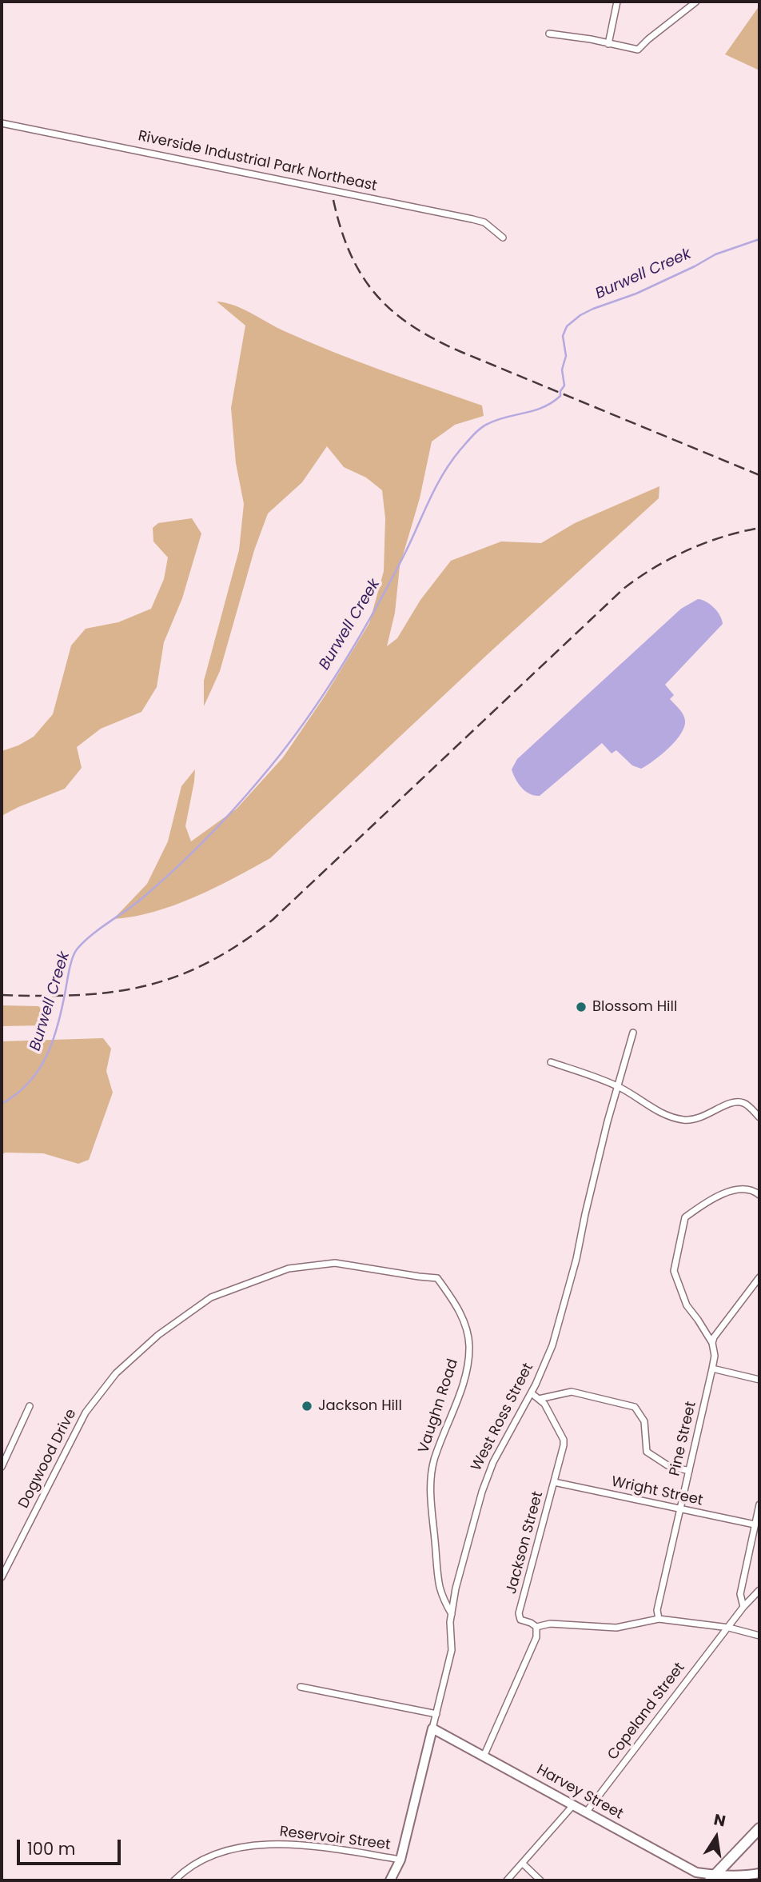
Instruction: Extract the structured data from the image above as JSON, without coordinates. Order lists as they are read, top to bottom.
{
  "streets": {
    "street": [
      "Riverside Industrial Park Northeast",
      "Vaughn Road",
      "West Ross Street",
      "Pine Street",
      "Dogwood Drive",
      "Wright Street",
      "Jackson Street",
      "Copeland Street",
      "Harvey Street",
      "Reservoir Street"
    ]
  },
  "crossings": [
    ["Vaughn Road", "West Ross Street"],
    ["Vaughn Road", "Dogwood Drive"],
    ["West Ross Street", "Jackson Street"],
    ["West Ross Street", "Harvey Street"],
    ["West Ross Street", "Reservoir Street"],
    ["Pine Street", "Wright Street"],
    ["Wright Street", "Jackson Street"],
    ["Copeland Street", "Harvey Street"]
  ],
  "water": ["Burwell Creek"],
  "places": ["Blossom Hill", "Jackson Hill"],
  "scale_bar": "100 m",
  "north": "top"
}
